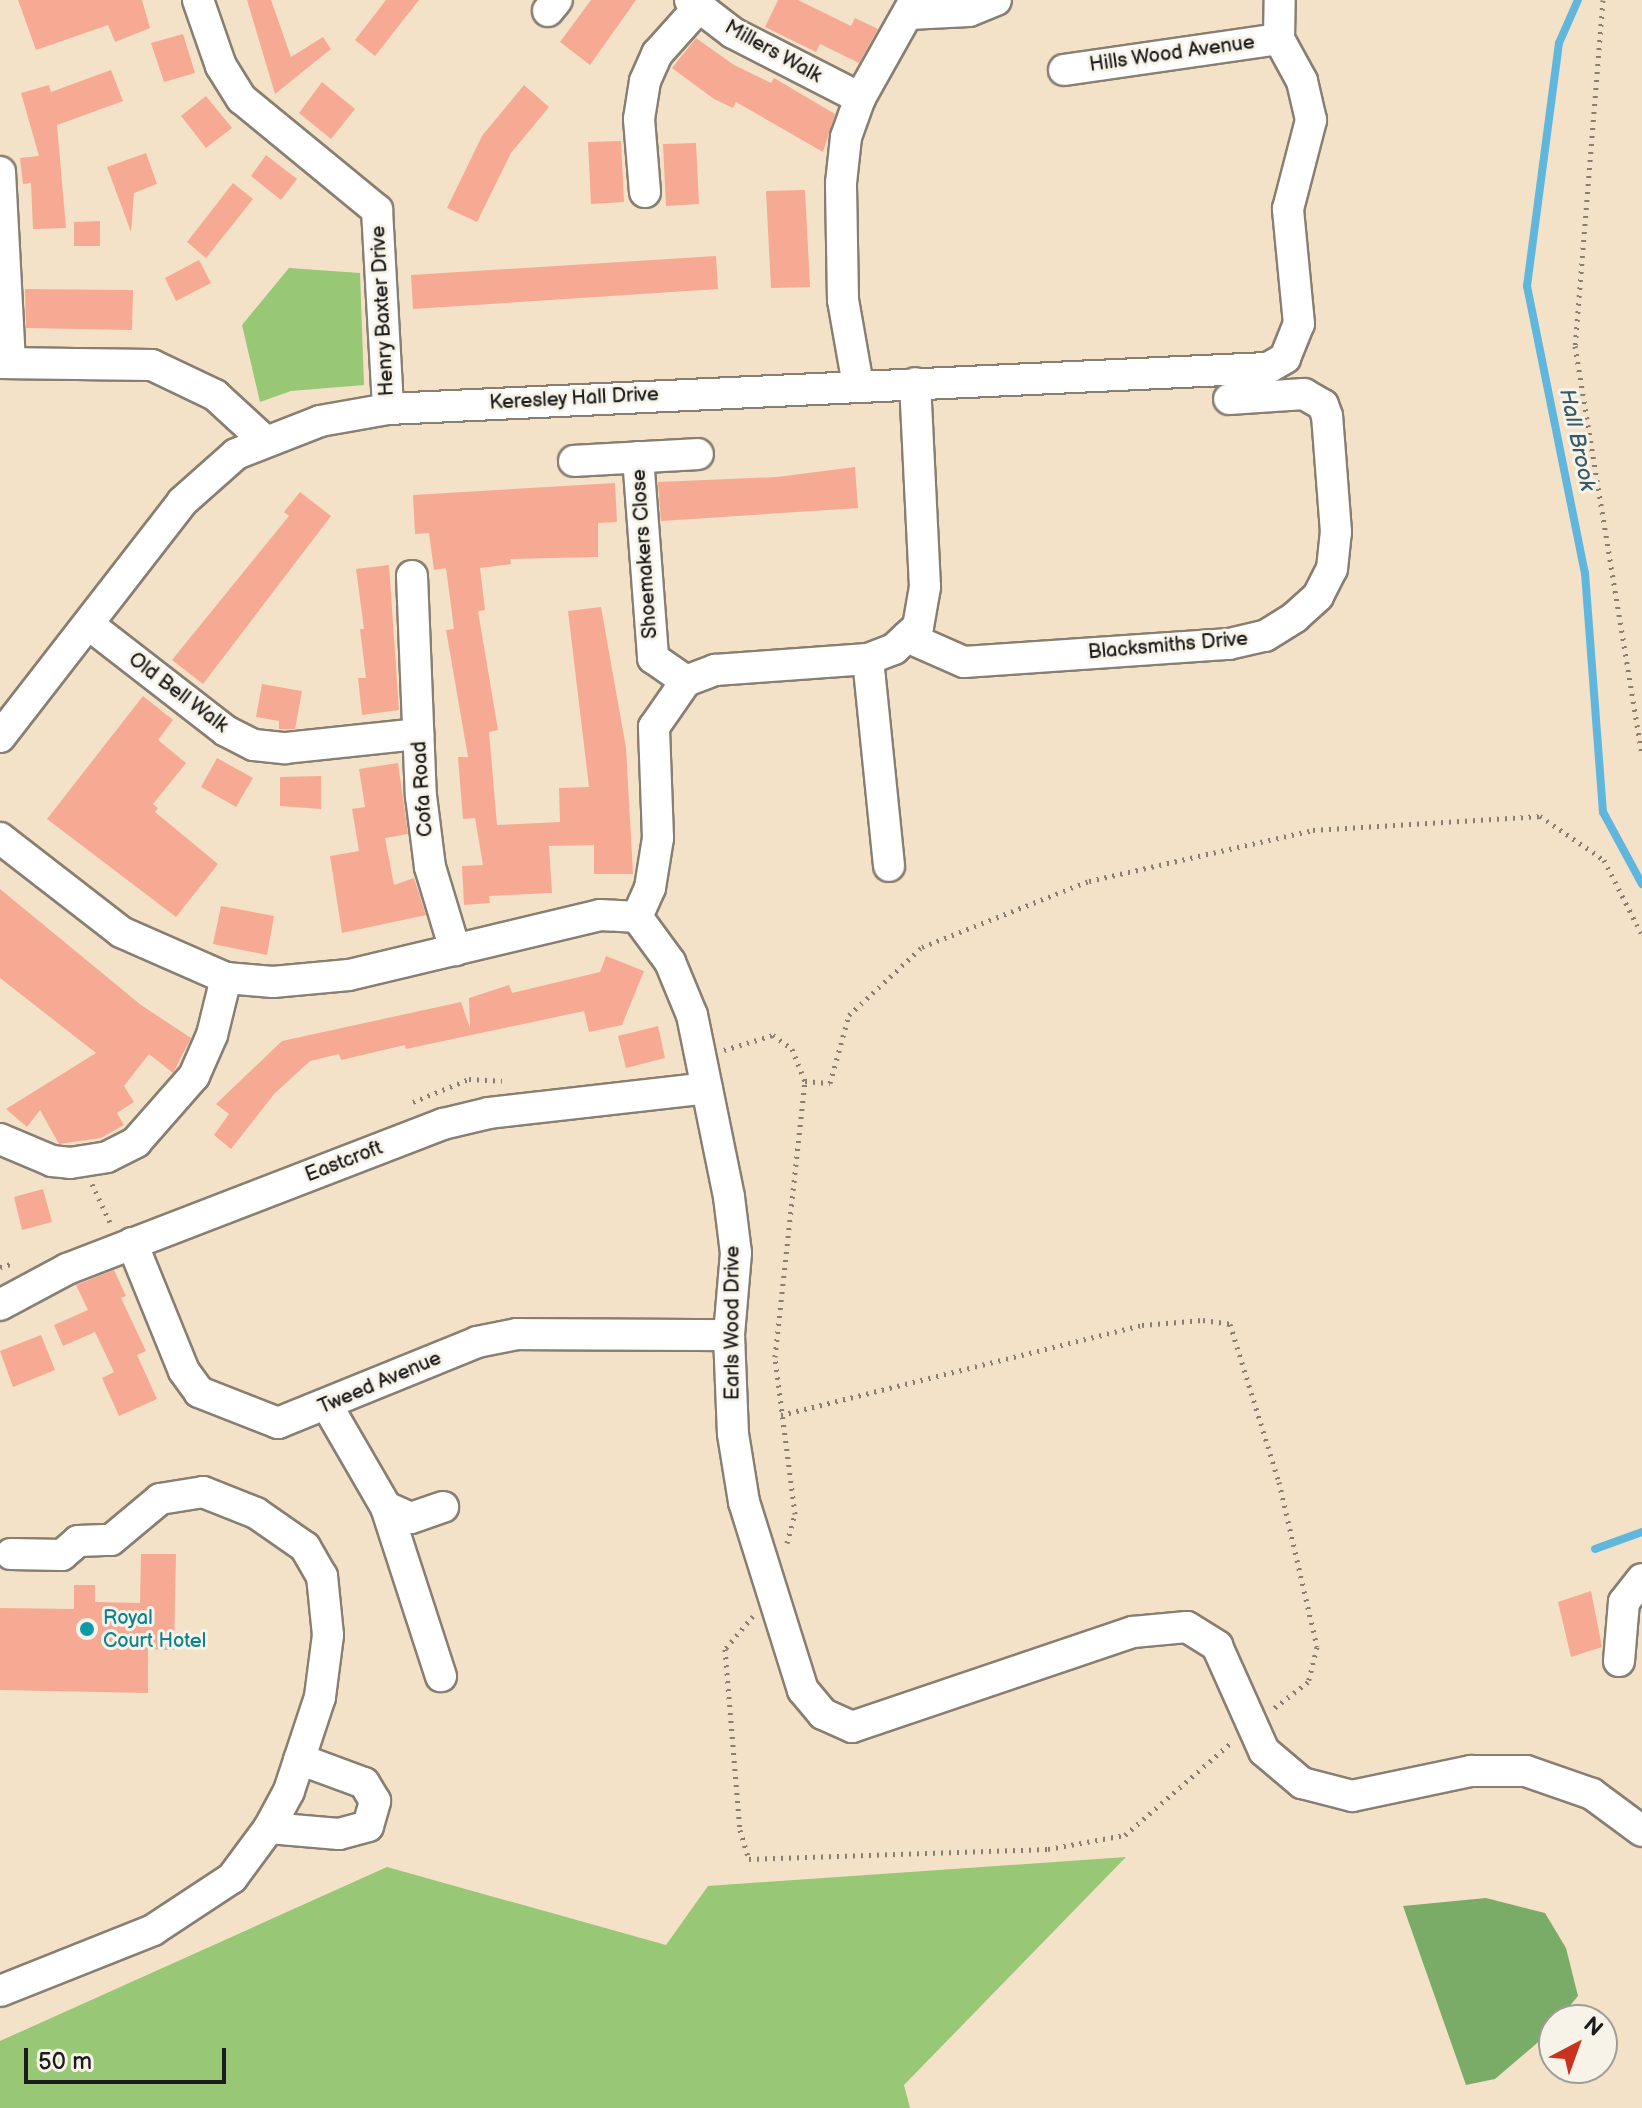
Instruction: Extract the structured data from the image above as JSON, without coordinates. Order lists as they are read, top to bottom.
{
  "streets": {
    "street": [
      "Millers Walk",
      "Hills Wood Avenue",
      "Henry Baxter Drive",
      "Keresley Hall Drive",
      "Shoemakers Close",
      "Blacksmiths Drive",
      "Old Bell Walk",
      "Cofa Road",
      "Eastcroft",
      "Earls Wood Drive",
      "Tweed Avenue"
    ]
  },
  "crossings": [
    ["Hills Wood Avenue", "Keresley Hall Drive"],
    ["Henry Baxter Drive", "Keresley Hall Drive"],
    ["Keresley Hall Drive", "Old Bell Walk"],
    ["Old Bell Walk", "Cofa Road"],
    ["Eastcroft", "Earls Wood Drive"],
    ["Eastcroft", "Tweed Avenue"],
    ["Earls Wood Drive", "Tweed Avenue"]
  ],
  "water": ["Hall Brook"],
  "places": ["Royal Court Hotel"],
  "scale_bar": "50 m",
  "north": "top right"
}
